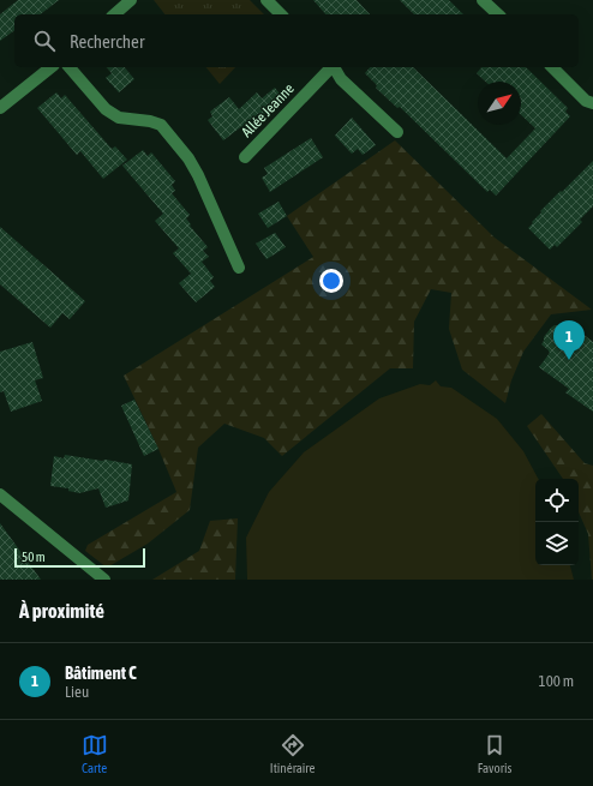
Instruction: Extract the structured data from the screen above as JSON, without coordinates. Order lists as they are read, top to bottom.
{
  "streets": {
    "street": ["Allée Jeanne"]
  },
  "scale_bar": "50 m",
  "north": "top right",
  "page": {
    "search": "Rechercher",
    "pins": "1",
    "scale": "50 m",
    "heading": "À proximité",
    "list": [
      {
        "mark": "1",
        "name": "Bâtiment C",
        "note": "Lieu",
        "value": "100 m"
      }
    ],
    "nav": ["Carte", "Itinéraire", "Favoris"]
  }
}
